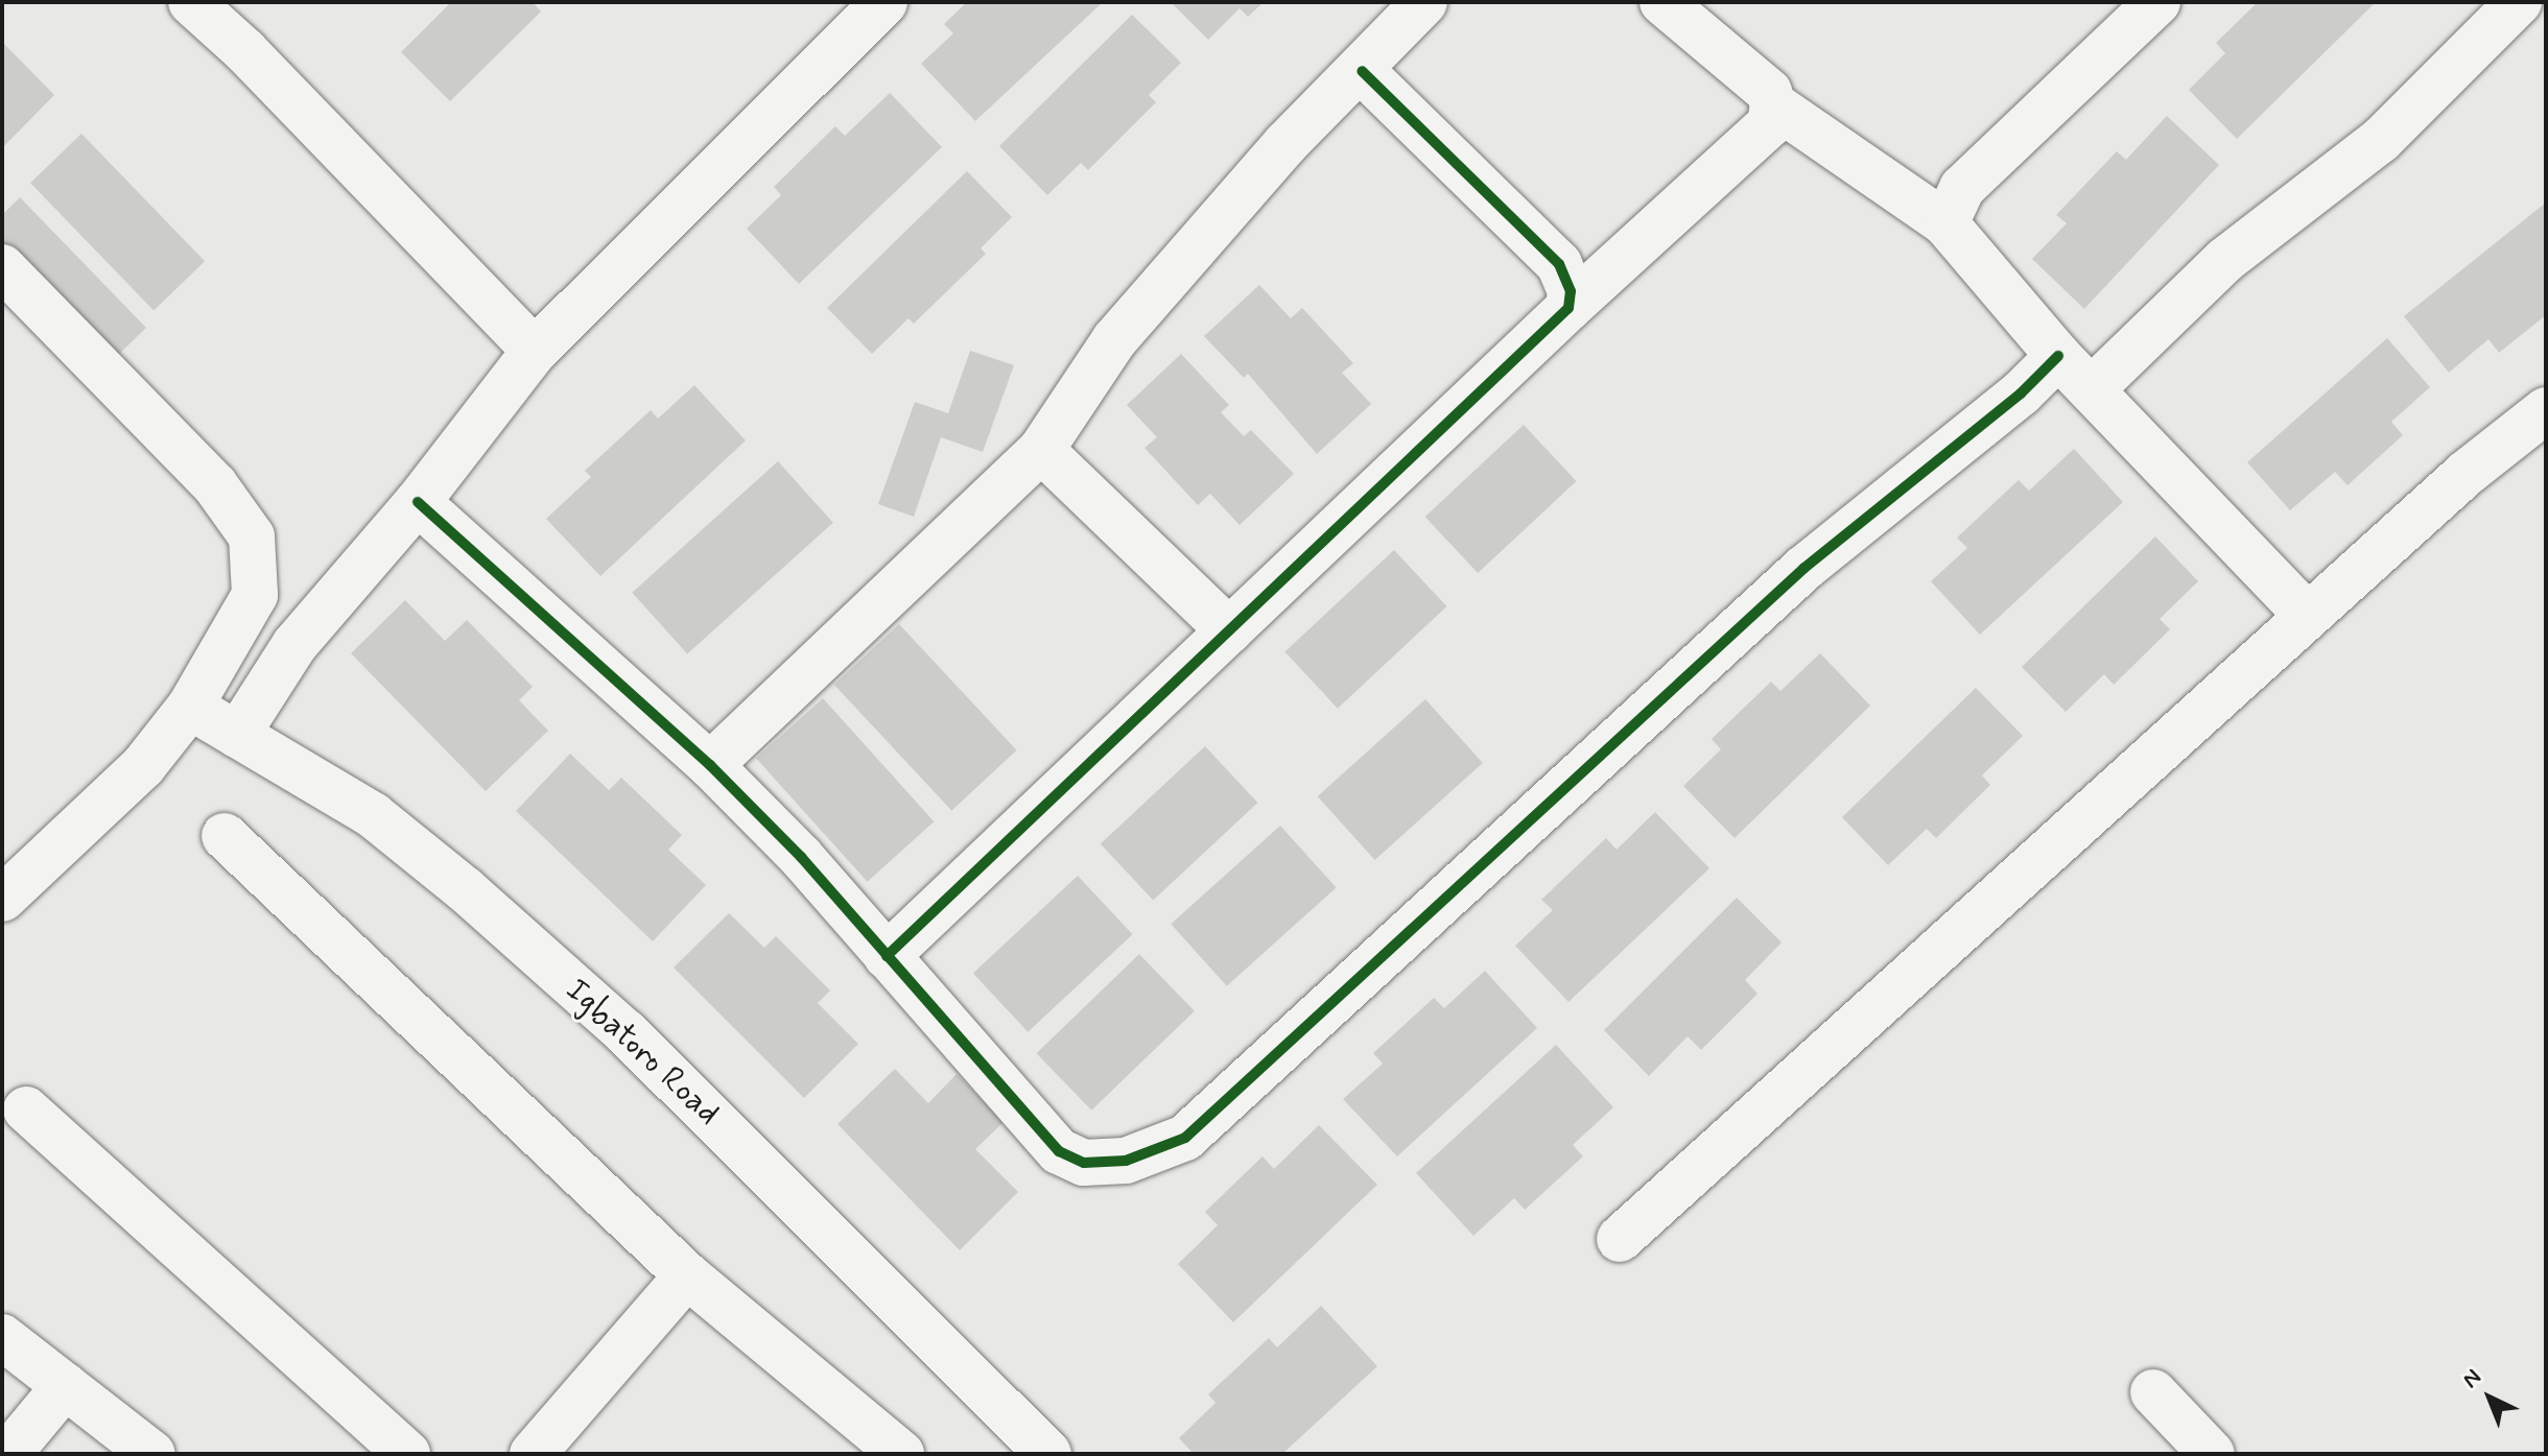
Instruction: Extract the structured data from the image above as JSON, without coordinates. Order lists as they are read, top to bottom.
{
  "streets": {
    "street": ["Igbatoro Road"]
  },
  "north": "top left"
}
